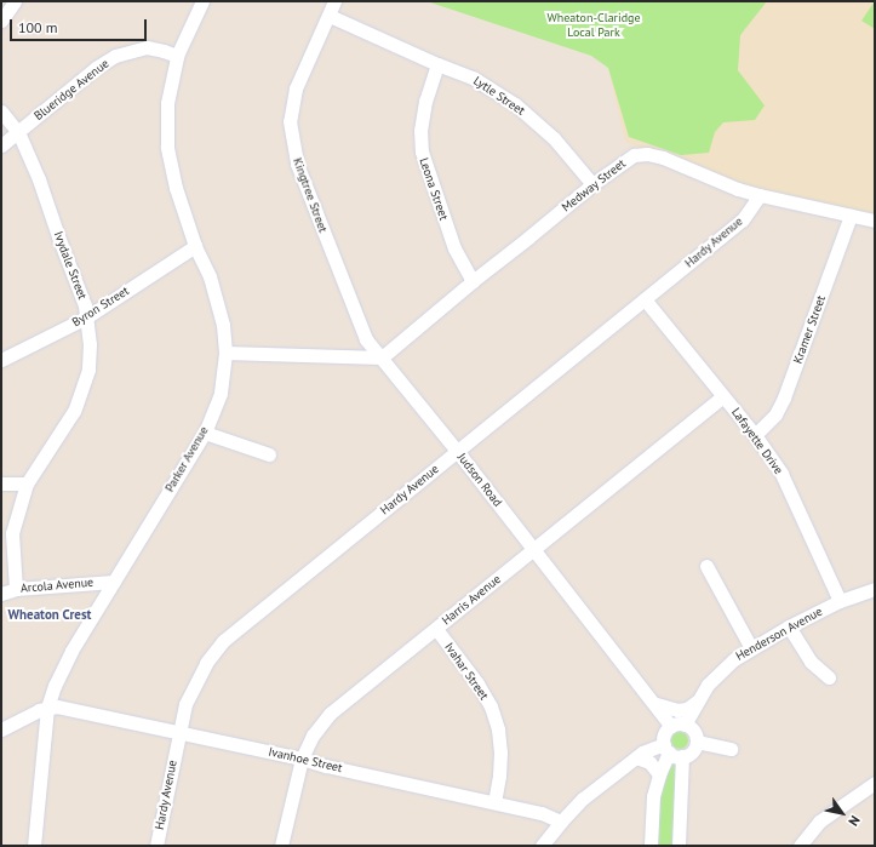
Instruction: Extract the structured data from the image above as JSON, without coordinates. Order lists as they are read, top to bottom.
{
  "streets": {
    "street": [
      "Blueridge Avenue",
      "Lytle Street",
      "Medway Street",
      "Leona Street",
      "Kingtree Street",
      "Hardy Avenue",
      "Ivydale Street",
      "Byron Street",
      "Kramer Street",
      "Lafayette Drive",
      "Parker Avenue",
      "Judson Road",
      "Arcola Avenue",
      "Harris Avenue",
      "Henderson Avenue",
      "Ivahar Street",
      "Ivanhoe Street"
    ]
  },
  "crossings": [
    ["Blueridge Avenue", "Ivydale Street"],
    ["Blueridge Avenue", "Parker Avenue"],
    ["Lytle Street", "Medway Street"],
    ["Lytle Street", "Leona Street"],
    ["Lytle Street", "Kingtree Street"],
    ["Medway Street", "Leona Street"],
    ["Medway Street", "Kingtree Street"],
    ["Medway Street", "Hardy Avenue"],
    ["Medway Street", "Kramer Street"],
    ["Medway Street", "Judson Road"],
    ["Kingtree Street", "Judson Road"],
    ["Hardy Avenue", "Lafayette Drive"],
    ["Hardy Avenue", "Judson Road"],
    ["Hardy Avenue", "Ivanhoe Street"],
    ["Ivydale Street", "Byron Street"],
    ["Ivydale Street", "Arcola Avenue"],
    ["Byron Street", "Parker Avenue"],
    ["Kramer Street", "Lafayette Drive"],
    ["Lafayette Drive", "Harris Avenue"],
    ["Lafayette Drive", "Henderson Avenue"],
    ["Parker Avenue", "Arcola Avenue"],
    ["Parker Avenue", "Ivanhoe Street"],
    ["Judson Road", "Harris Avenue"],
    ["Judson Road", "Henderson Avenue"],
    ["Harris Avenue", "Ivahar Street"],
    ["Harris Avenue", "Ivanhoe Street"],
    ["Ivahar Street", "Ivanhoe Street"]
  ],
  "districts": ["Wheaton Crest"],
  "parks": ["Wheaton-Claridge Local Park"],
  "scale_bar": "100 m",
  "north": "bottom right"
}
